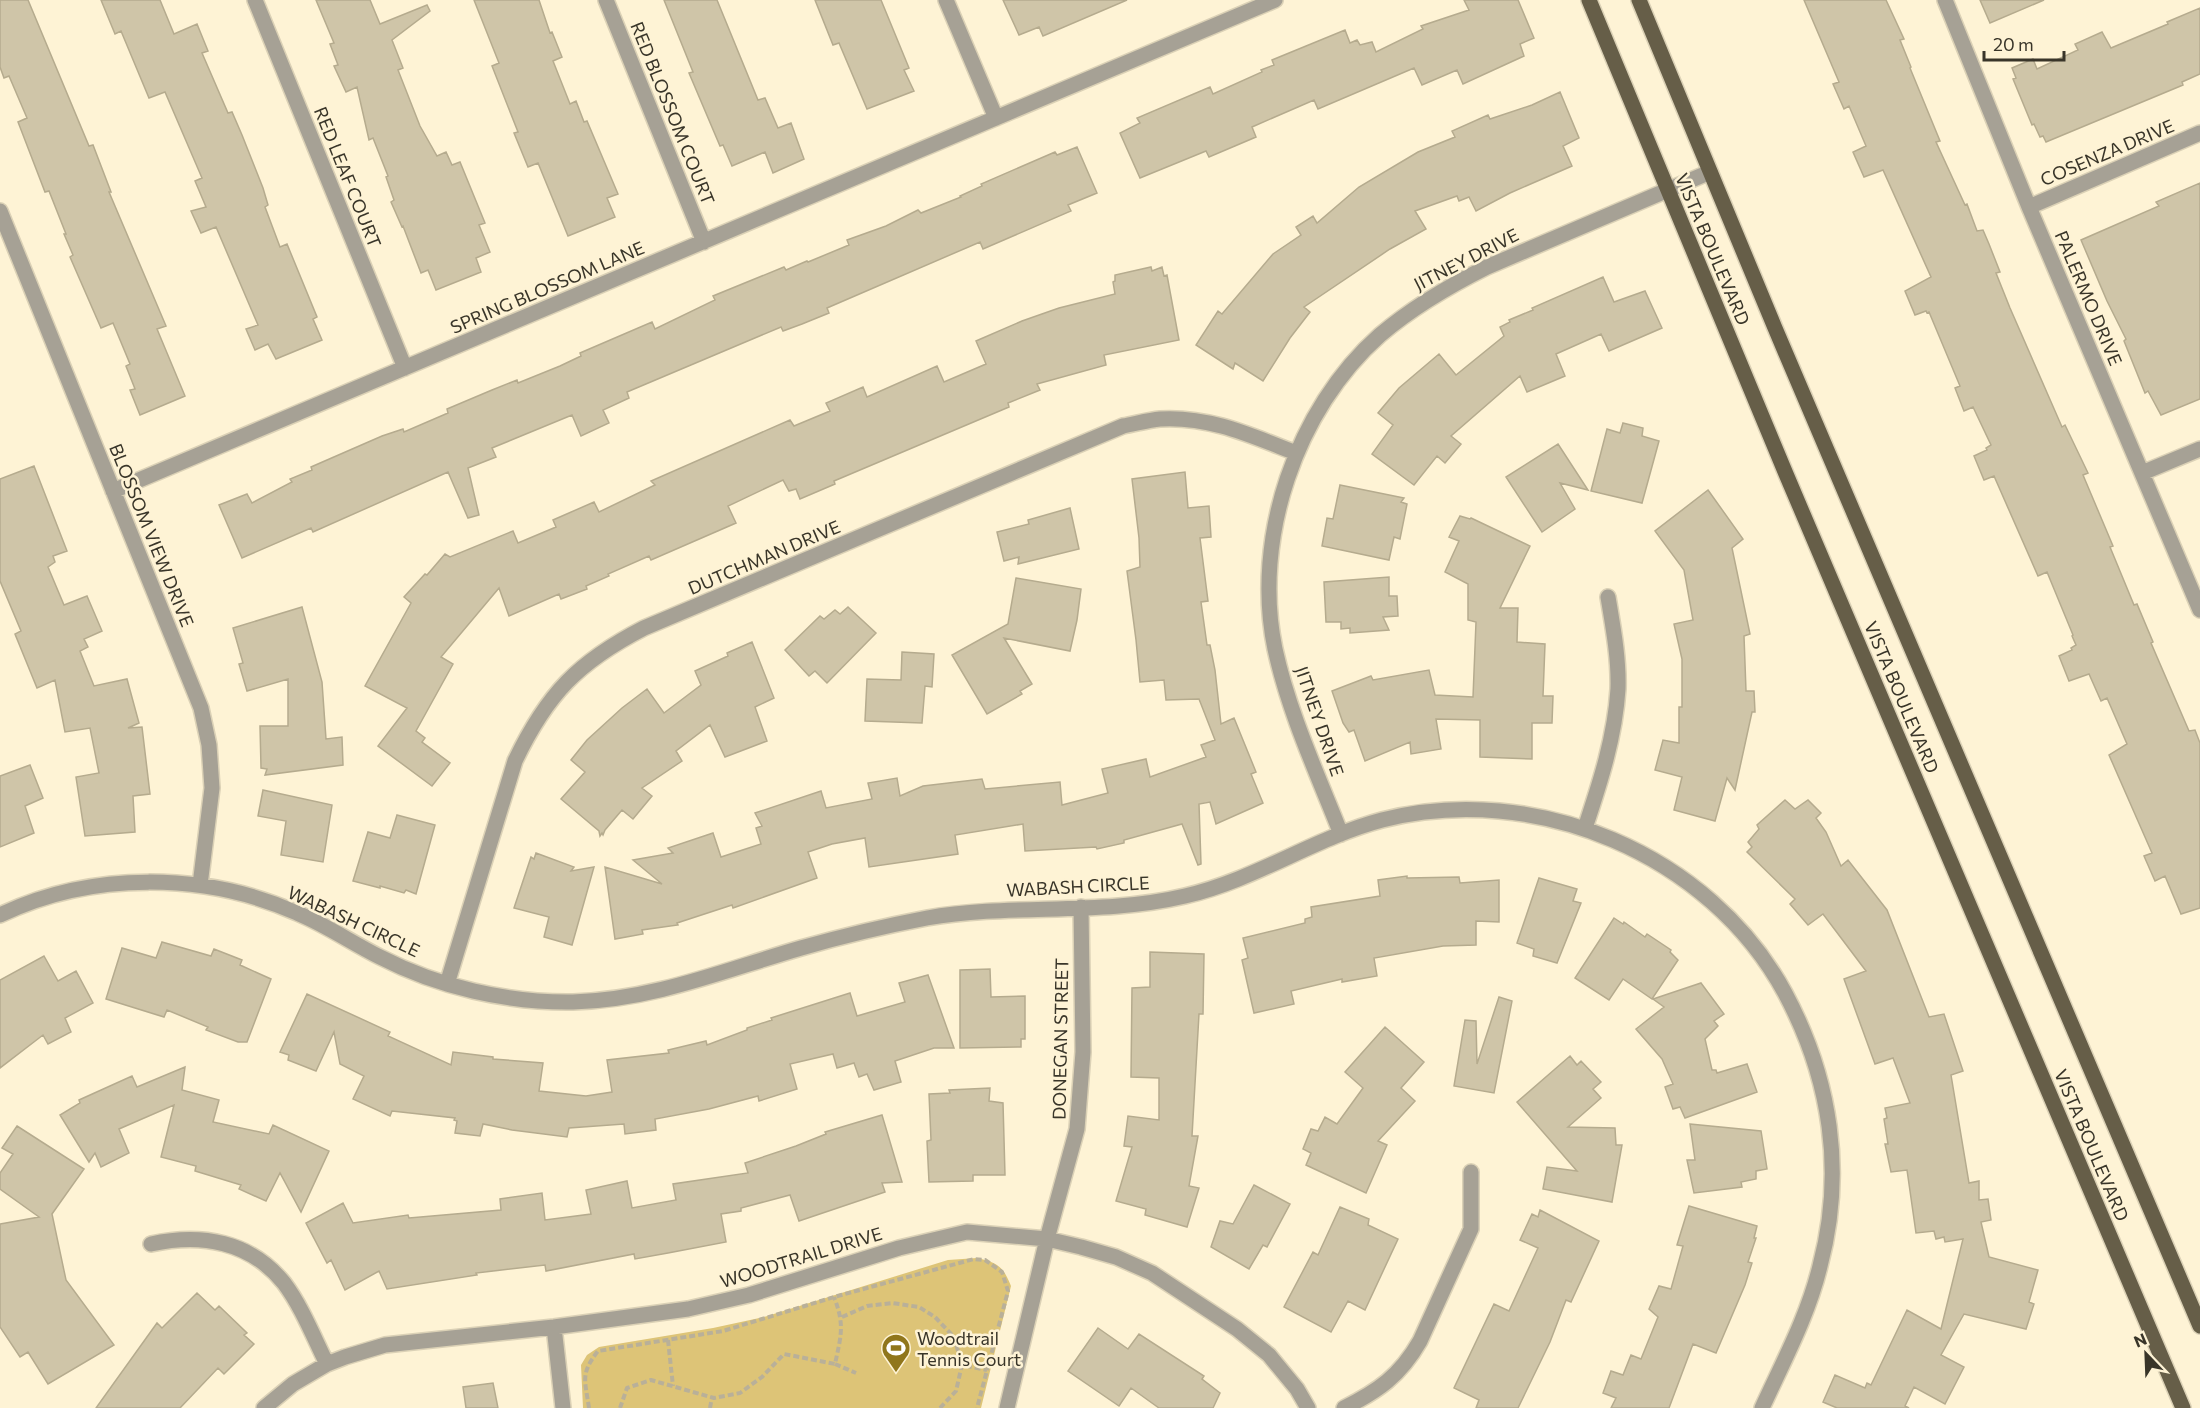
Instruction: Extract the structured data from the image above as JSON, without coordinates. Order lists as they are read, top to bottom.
{
  "streets": {
    "main road": ["VISTA BOULEVARD"],
    "street": [
      "RED BLOSSOM COURT",
      "COSENZA DRIVE",
      "RED LEAF COURT",
      "JITNEY DRIVE",
      "SPRING BLOSSOM LANE",
      "PALERMO DRIVE",
      "BLOSSOM VIEW DRIVE",
      "DUTCHMAN DRIVE",
      "WABASH CIRCLE",
      "DONEGAN STREET",
      "WOODTRAIL DRIVE"
    ]
  },
  "crossings": [
    ["RED BLOSSOM COURT", "SPRING BLOSSOM LANE"],
    ["COSENZA DRIVE", "PALERMO DRIVE"],
    ["RED LEAF COURT", "SPRING BLOSSOM LANE"],
    ["VISTA BOULEVARD", "JITNEY DRIVE"],
    ["JITNEY DRIVE", "DUTCHMAN DRIVE"],
    ["JITNEY DRIVE", "WABASH CIRCLE"],
    ["SPRING BLOSSOM LANE", "BLOSSOM VIEW DRIVE"],
    ["BLOSSOM VIEW DRIVE", "WABASH CIRCLE"],
    ["DUTCHMAN DRIVE", "WABASH CIRCLE"],
    ["WABASH CIRCLE", "DONEGAN STREET"],
    ["DONEGAN STREET", "WOODTRAIL DRIVE"]
  ],
  "places": {
    "sports": ["Woodtrail Tennis Court"]
  },
  "scale_bar": "20 m",
  "north": "top left"
}
